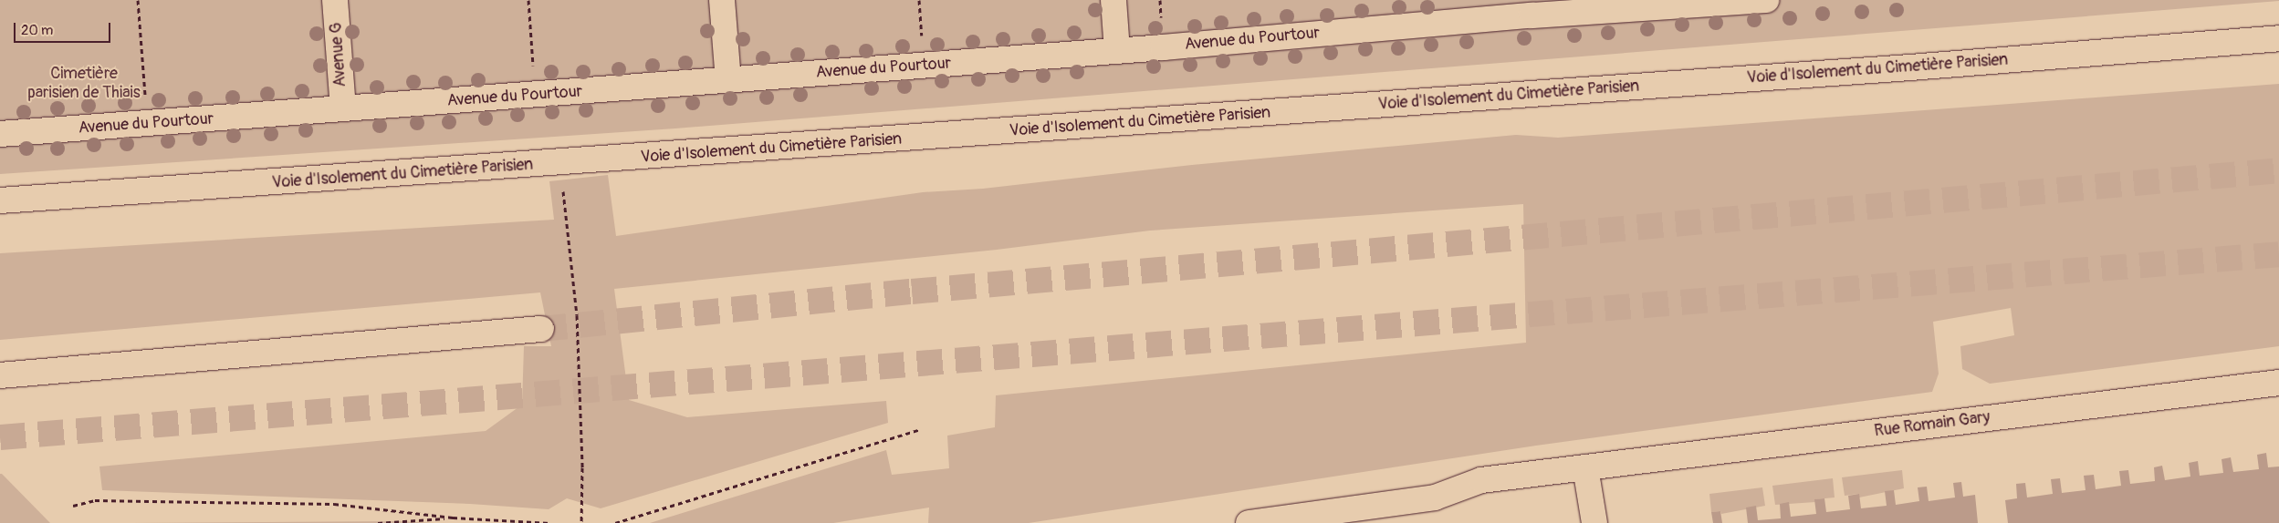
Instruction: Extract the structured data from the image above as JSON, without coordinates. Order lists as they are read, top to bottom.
{
  "streets": {
    "main road": [
      "Avenue du Pourtour",
      "Avenue G",
      "Voie d'Isolement du Cimetière Parisien",
      "Rue Romain Gary"
    ]
  },
  "crossings": [
    ["Avenue du Pourtour", "Avenue G"]
  ],
  "parks": ["Cimetière parisien de Thiais"],
  "scale_bar": "20 m"
}
